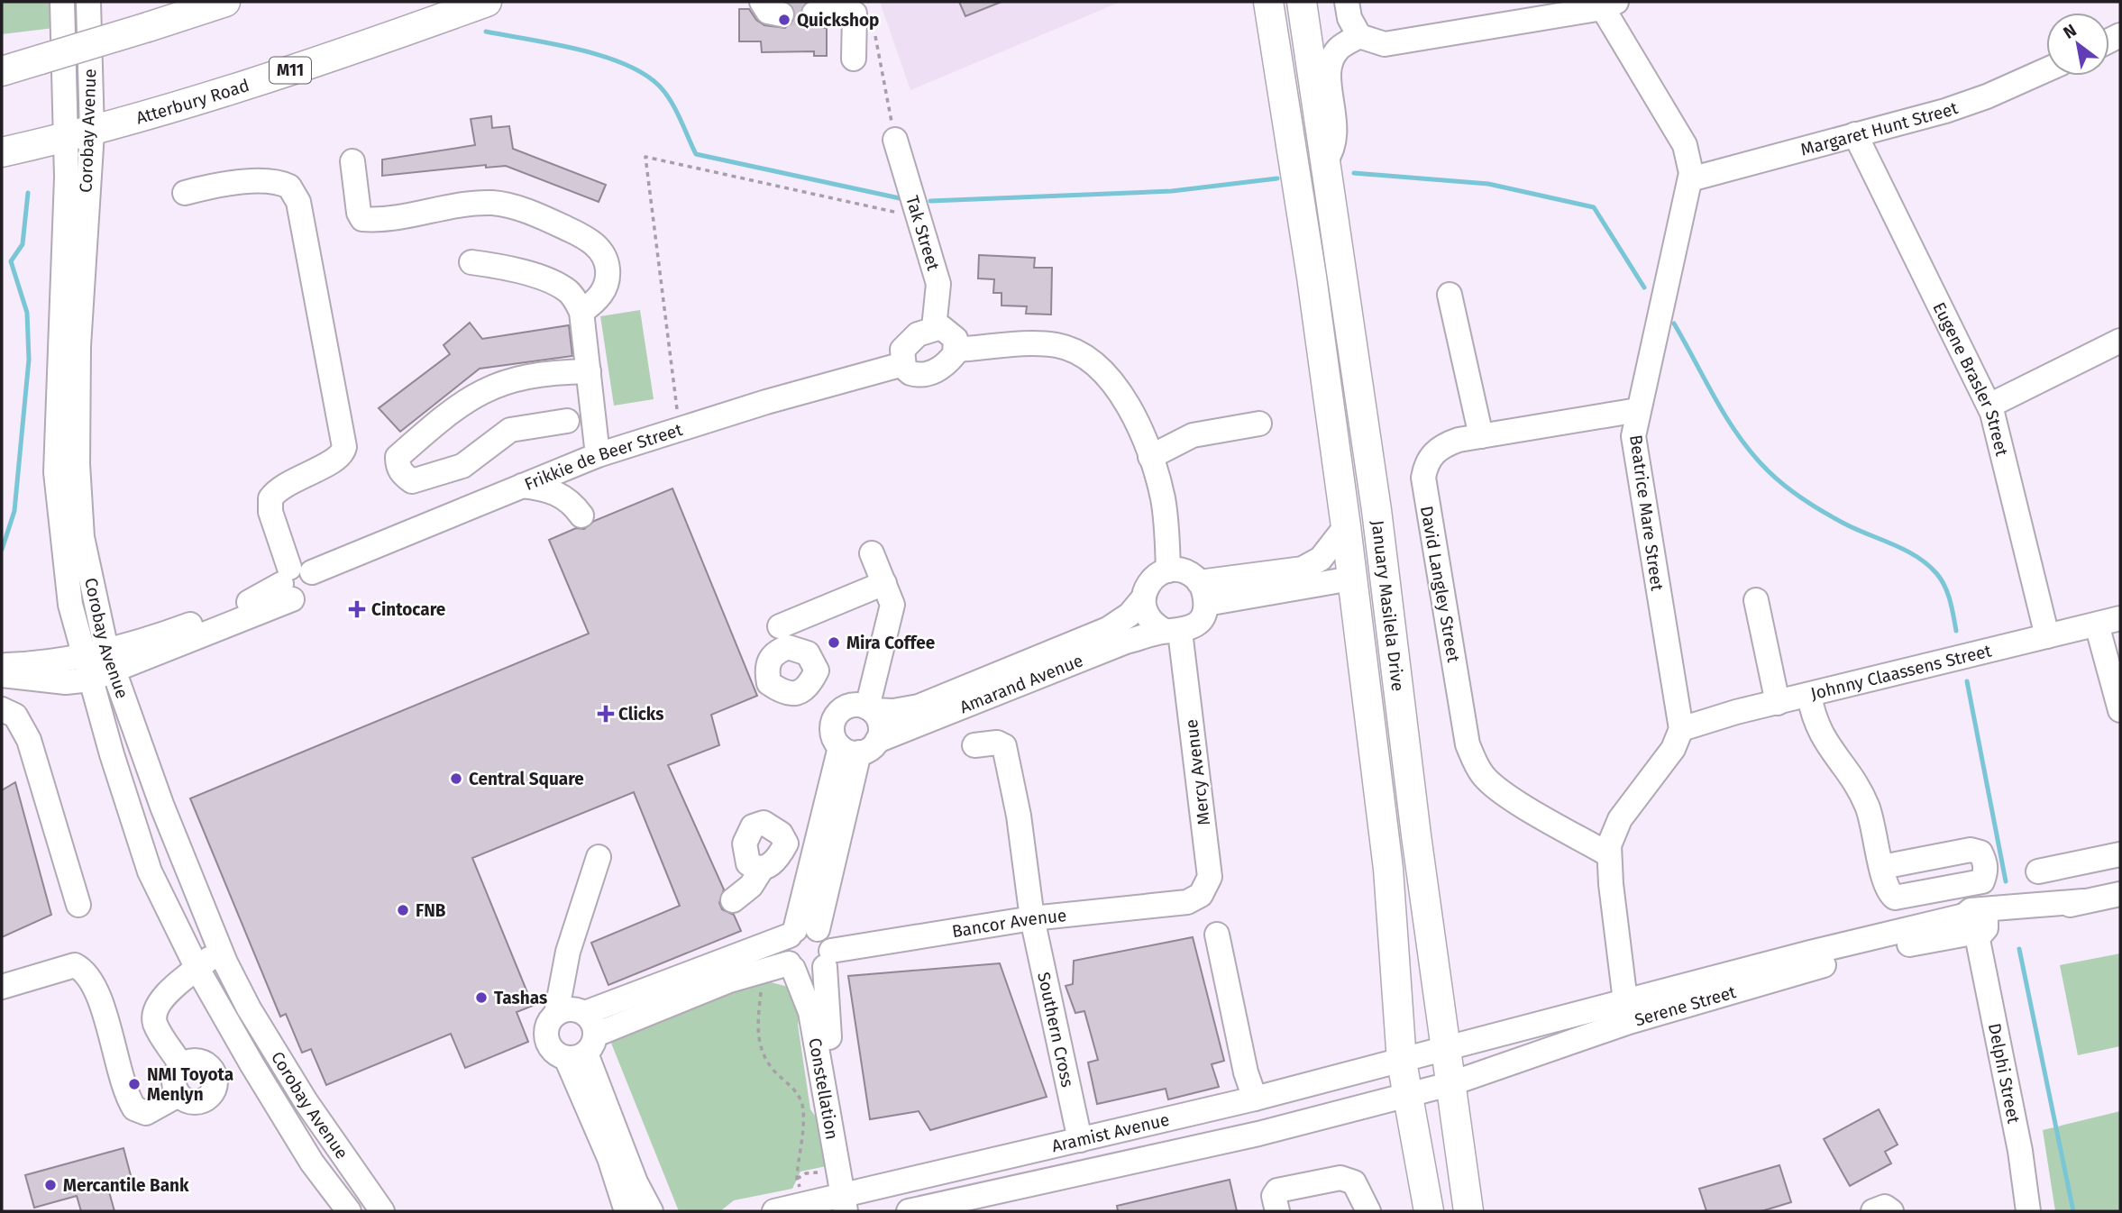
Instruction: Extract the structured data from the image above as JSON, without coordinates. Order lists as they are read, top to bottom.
{
  "streets": {
    "main road": ["M11", "Atterbury Road", "January Masilela Drive"],
    "street": [
      "Margaret Hunt Street",
      "Corobay Avenue",
      "Tak Street",
      "Eugene Brasler Street",
      "Frikkie de Beer Street",
      "Beatrice Mare Street",
      "David Langley Street",
      "Johnny Claassens Street",
      "Amarand Avenue",
      "Mercy Avenue",
      "Bancor Avenue",
      "Serene Street",
      "Southern Cross",
      "Delphi Street",
      "Constellation",
      "Aramist Avenue"
    ]
  },
  "crossings": [
    ["Atterbury Road", "Corobay Avenue"],
    ["Margaret Hunt Street", "Eugene Brasler Street"],
    ["Margaret Hunt Street", "Beatrice Mare Street"],
    ["Corobay Avenue", "Frikkie de Beer Street"],
    ["Tak Street", "Frikkie de Beer Street"],
    ["Eugene Brasler Street", "Johnny Claassens Street"],
    ["Beatrice Mare Street", "David Langley Street"],
    ["Beatrice Mare Street", "Johnny Claassens Street"],
    ["January Masilela Drive", "Serene Street"],
    ["January Masilela Drive", "Aramist Avenue"],
    ["Amarand Avenue", "Mercy Avenue"],
    ["Mercy Avenue", "Bancor Avenue"],
    ["Bancor Avenue", "Southern Cross"],
    ["Bancor Avenue", "Constellation"],
    ["Serene Street", "Delphi Street"],
    ["Serene Street", "Aramist Avenue"],
    ["Southern Cross", "Aramist Avenue"],
    ["Constellation", "Aramist Avenue"]
  ],
  "places": {
    "other": [
      "Quickshop",
      "Mira Coffee",
      "Central Square",
      "FNB",
      "Tashas",
      "NMI Toyota Menlyn",
      "Mercantile Bank"
    ],
    "health": ["Cintocare", "Clicks"]
  },
  "north": "top left"
}
